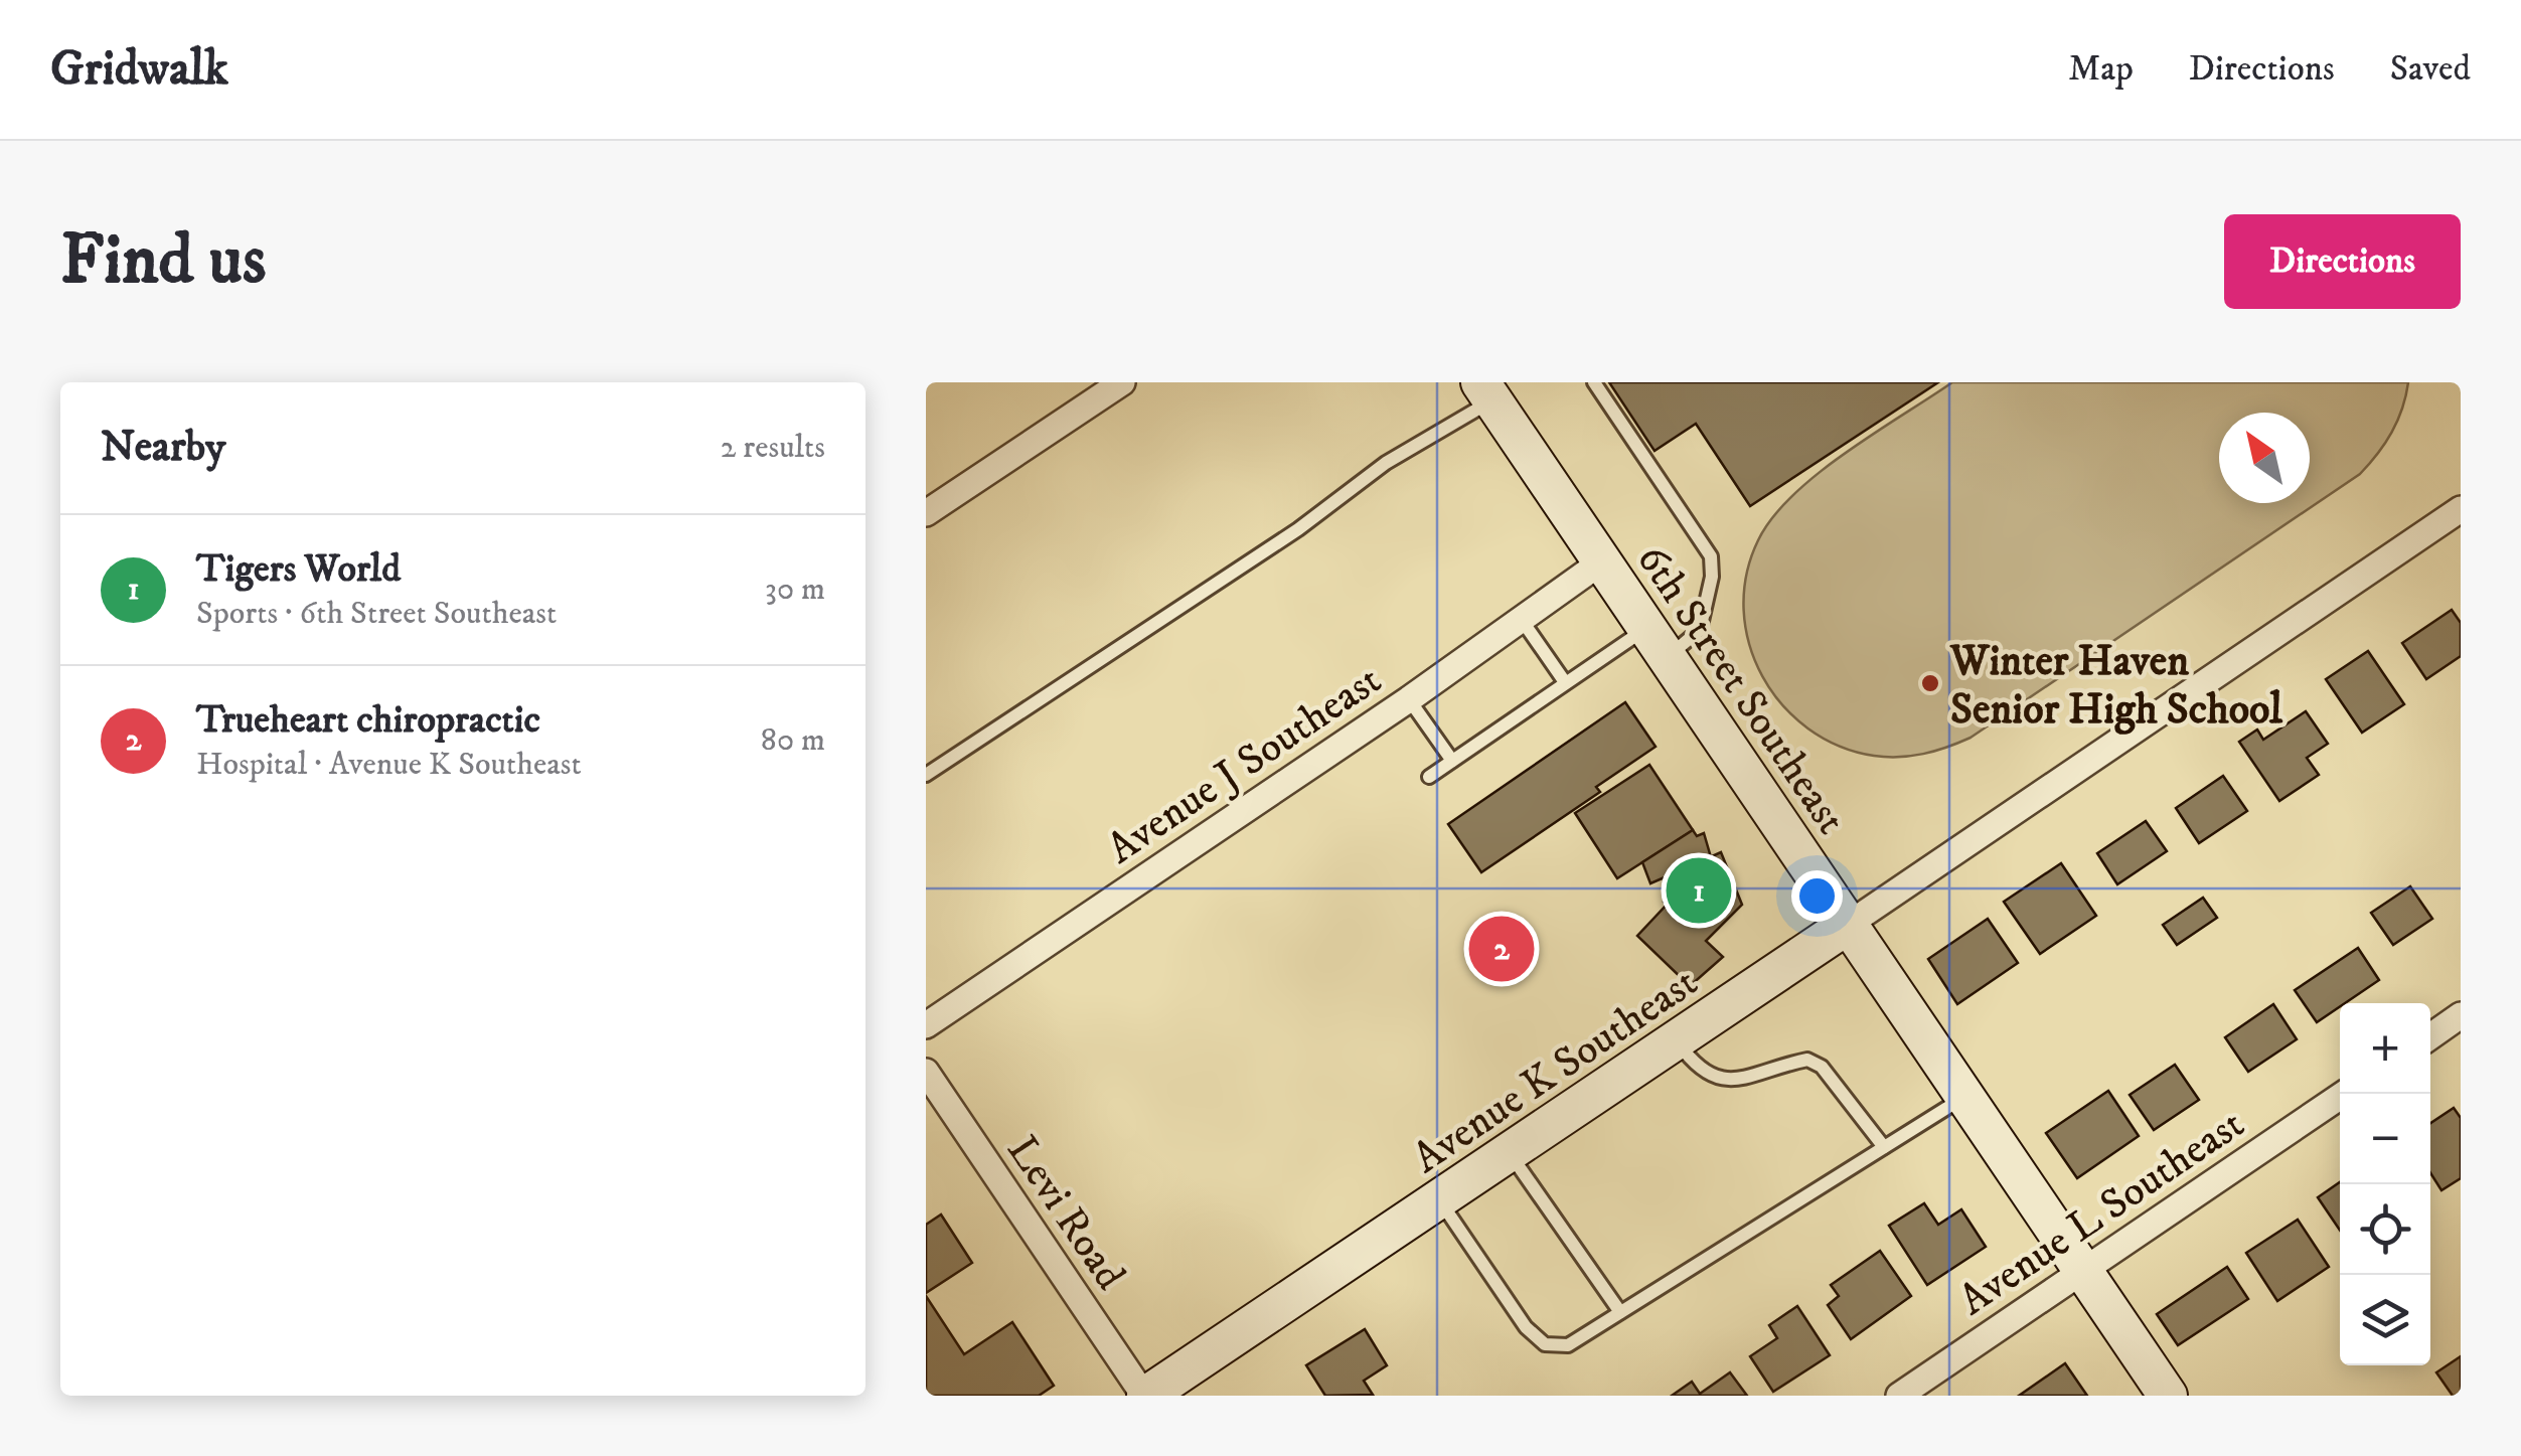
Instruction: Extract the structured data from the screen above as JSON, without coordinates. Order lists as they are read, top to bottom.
{
  "streets": {
    "street": [
      "6th Street Southeast",
      "Avenue J Southeast",
      "Avenue K Southeast",
      "Avenue L Southeast",
      "Levi Road"
    ]
  },
  "crossings": [
    ["6th Street Southeast", "Avenue J Southeast"],
    ["6th Street Southeast", "Avenue K Southeast"],
    ["6th Street Southeast", "Avenue L Southeast"],
    ["Avenue K Southeast", "Levi Road"]
  ],
  "places": ["Winter Haven Senior High School"],
  "north": "top left",
  "page": {
    "header": "Gridwalk",
    "nav": ["Map", "Directions", "Saved"],
    "buttons": "Directions",
    "title": "Find us",
    "heading": ["Nearby", "2 results"],
    "list": [
      {
        "mark": "1",
        "name": "Tigers World",
        "note": "Sports · 6th Street Southeast",
        "value": "30 m"
      },
      {
        "mark": "2",
        "name": "Trueheart chiropractic",
        "note": "Hospital · Avenue K Southeast",
        "value": "80 m"
      }
    ],
    "pins": ["1", "2"],
    "map_buttons": ["+", "−"]
  }
}
